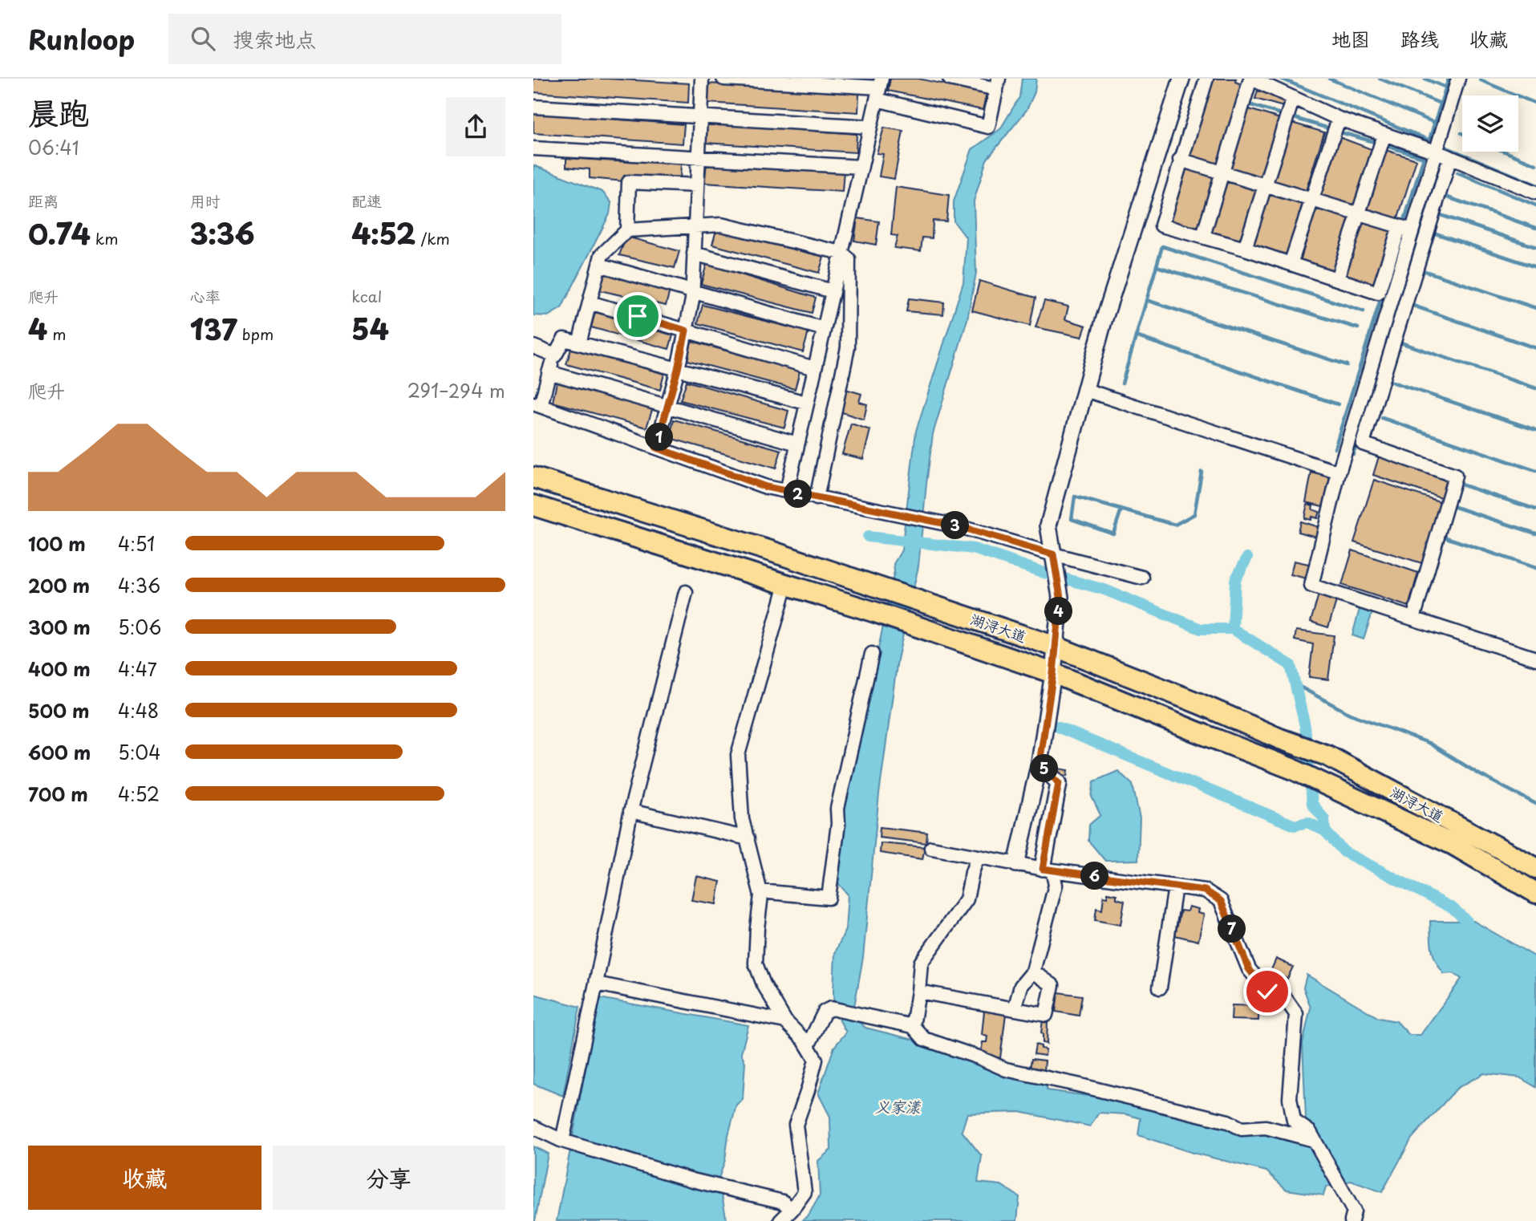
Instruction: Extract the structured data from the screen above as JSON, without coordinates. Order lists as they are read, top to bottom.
{
  "streets": {
    "main road": ["湖浔大道"]
  },
  "water": ["义家漾"],
  "page": {
    "header": "Runloop",
    "search": "搜索地点",
    "nav": ["地图", "路线", "收藏"],
    "heading": ["晨跑", "06:41"],
    "stats": [
      ["距离", "0.74 km"],
      ["用时", "3:36"],
      ["配速", "4:52 /km"],
      ["爬升", "4 m"],
      ["心率", "137 bpm"],
      ["kcal", "54"]
    ],
    "chart": ["爬升", "291–294 m"],
    "pins": [
      "1",
      "2",
      "3",
      "4",
      "5",
      "6",
      "7"
    ],
    "list": [
      {
        "name": "100 m",
        "note": "4:51"
      },
      {
        "name": "200 m",
        "note": "4:36"
      },
      {
        "name": "300 m",
        "note": "5:06"
      },
      {
        "name": "400 m",
        "note": "4:47"
      },
      {
        "name": "500 m",
        "note": "4:48"
      },
      {
        "name": "600 m",
        "note": "5:04"
      },
      {
        "name": "700 m",
        "note": "4:52"
      }
    ],
    "buttons": ["收藏", "分享"]
  }
}
